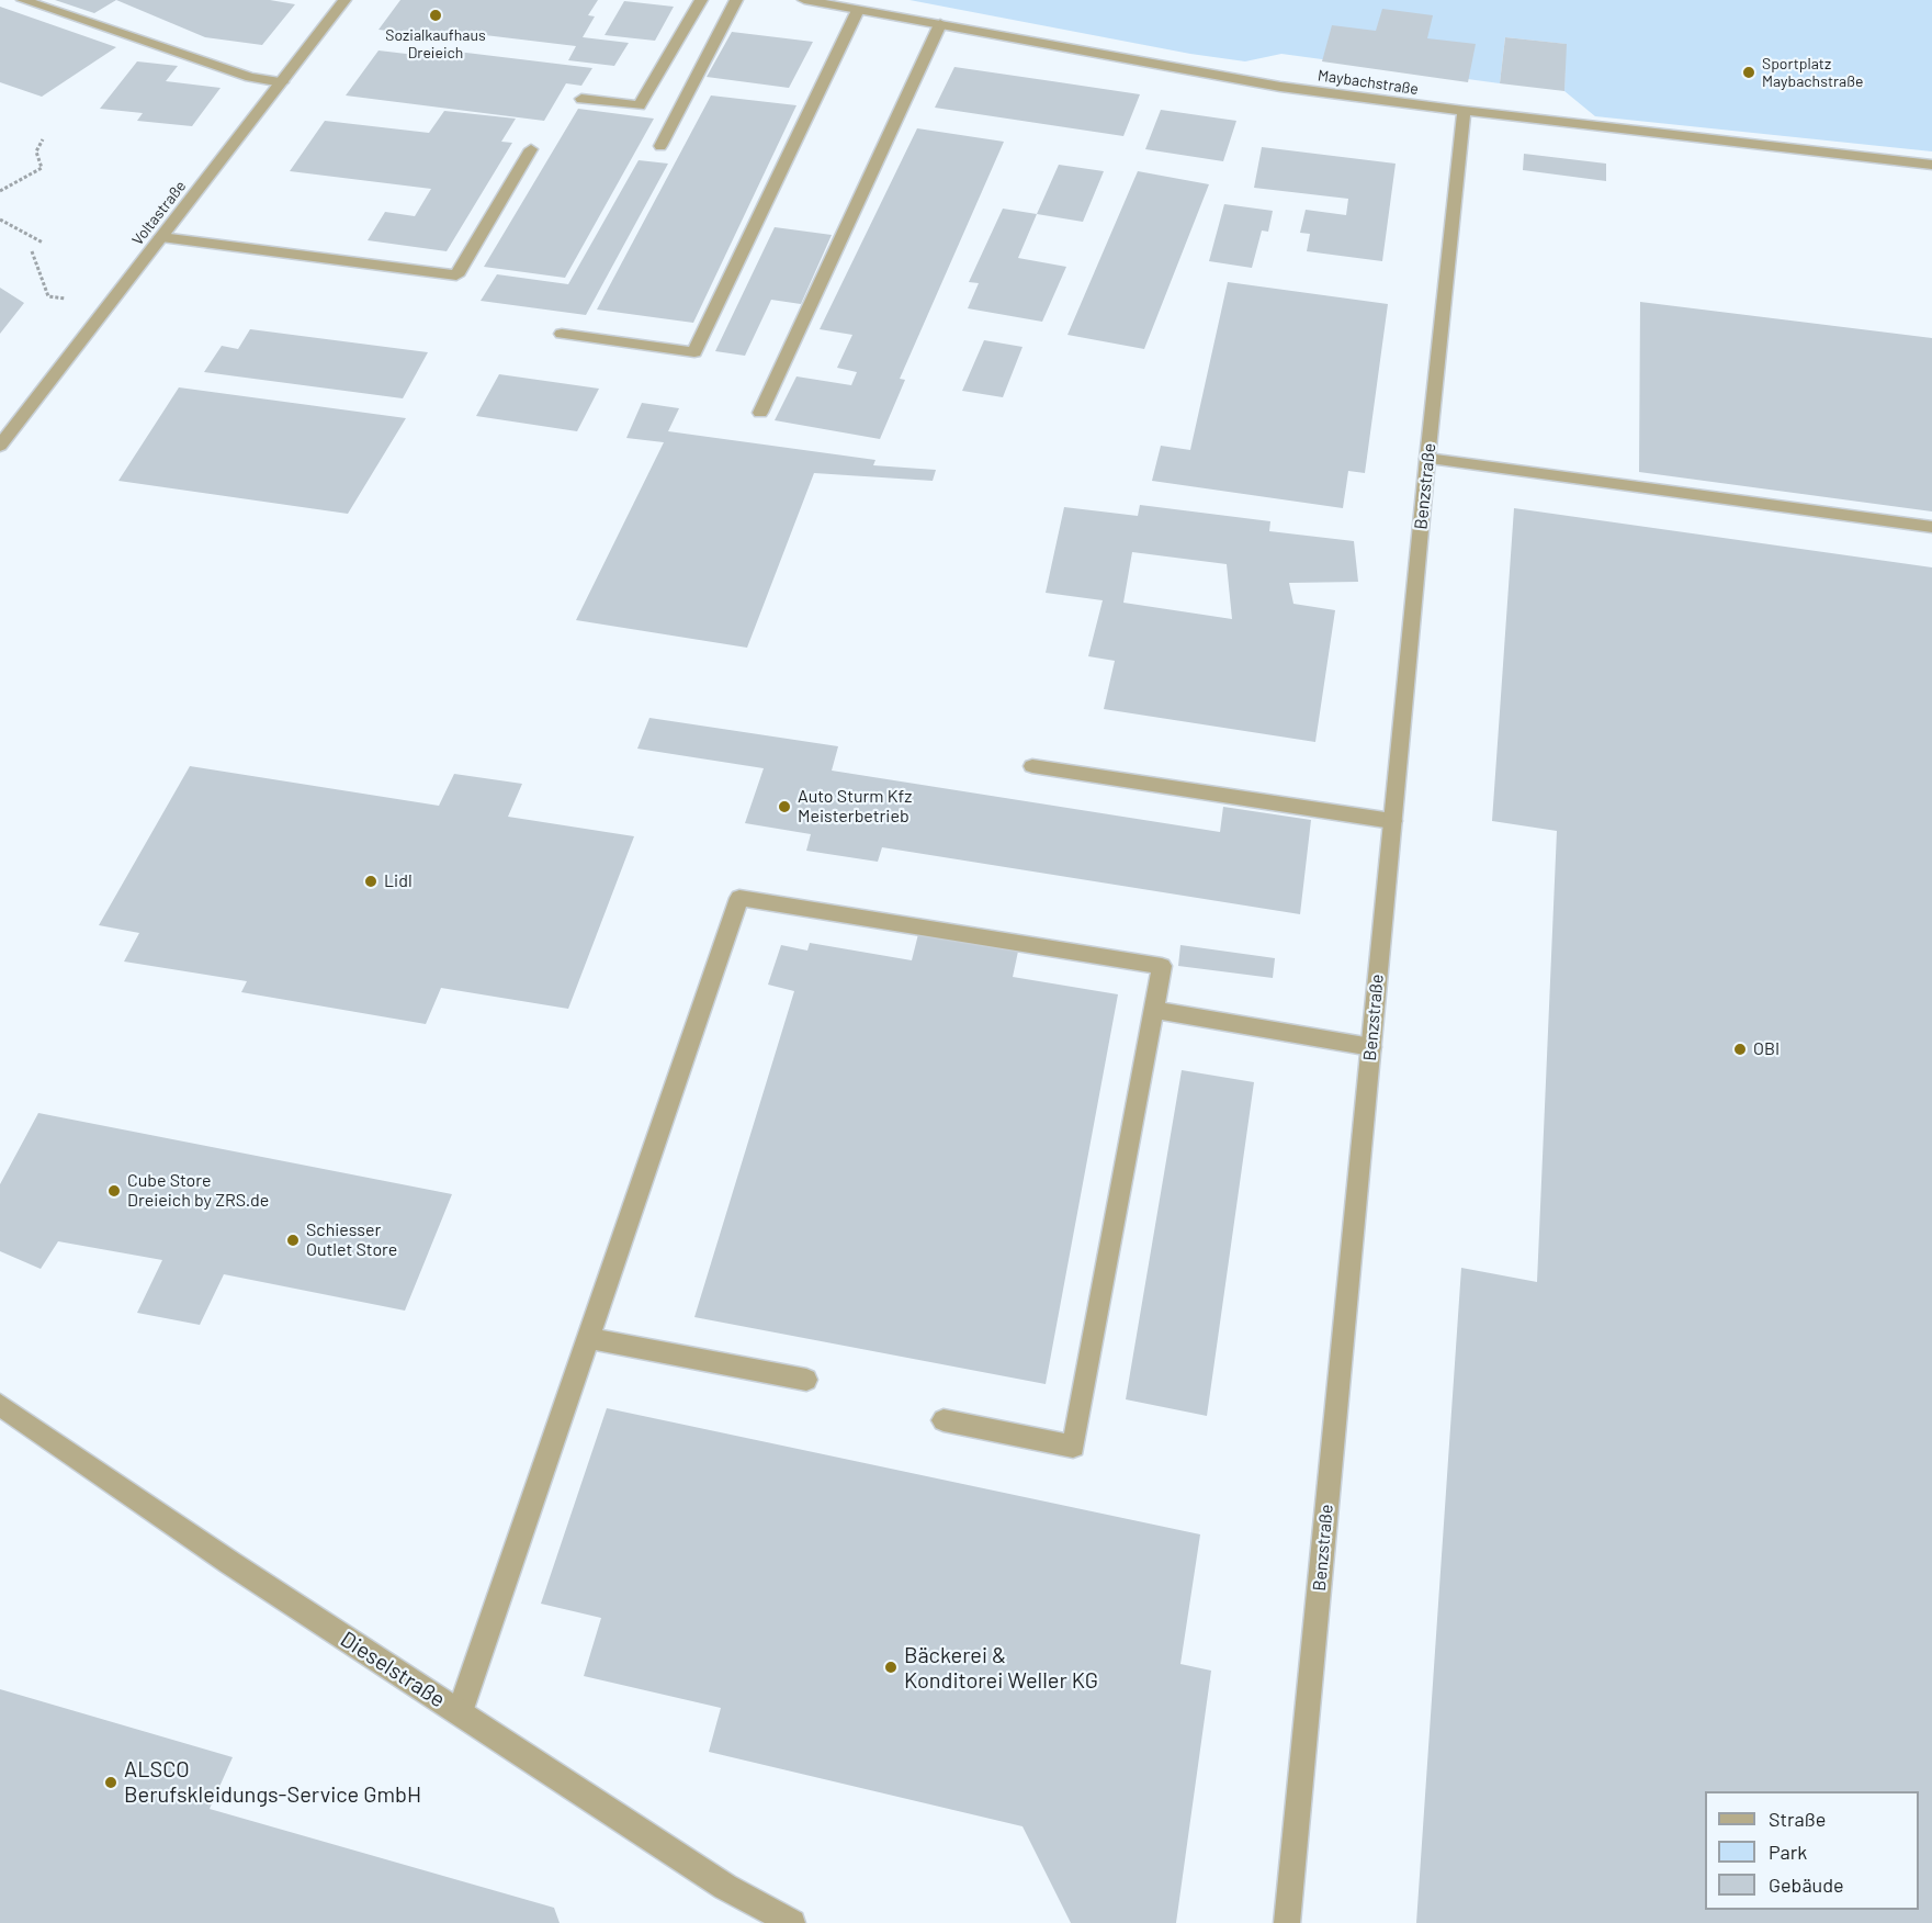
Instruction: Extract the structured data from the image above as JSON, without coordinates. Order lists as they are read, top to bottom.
{
  "streets": {
    "street": [
      "Maybachstraße",
      "Voltastraße",
      "Benzstraße",
      "Dieselstraße"
    ]
  },
  "crossings": [
    ["Maybachstraße", "Benzstraße"]
  ],
  "places": [
    "Sozialkaufhaus Dreieich",
    "Sportplatz Maybachstraße",
    "Auto Sturm Kfz Meisterbetrieb",
    "Lidl",
    "OBI",
    "Cube Store Dreieich by ZRS.de",
    "Schiesser Outlet Store",
    "Bäckerei & Konditorei Weller KG",
    "ALSCO Berufskleidungs-Service GmbH"
  ],
  "legend": ["Straße", "Park", "Gebäude"]
}
